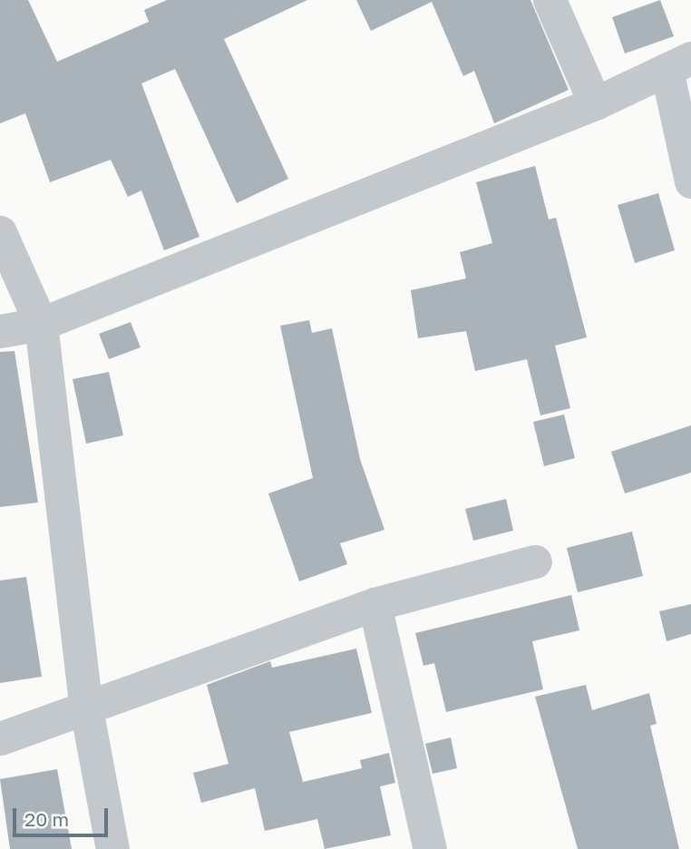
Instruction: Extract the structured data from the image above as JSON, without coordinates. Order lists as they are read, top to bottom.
{
  "scale_bar": "20 m"
}
